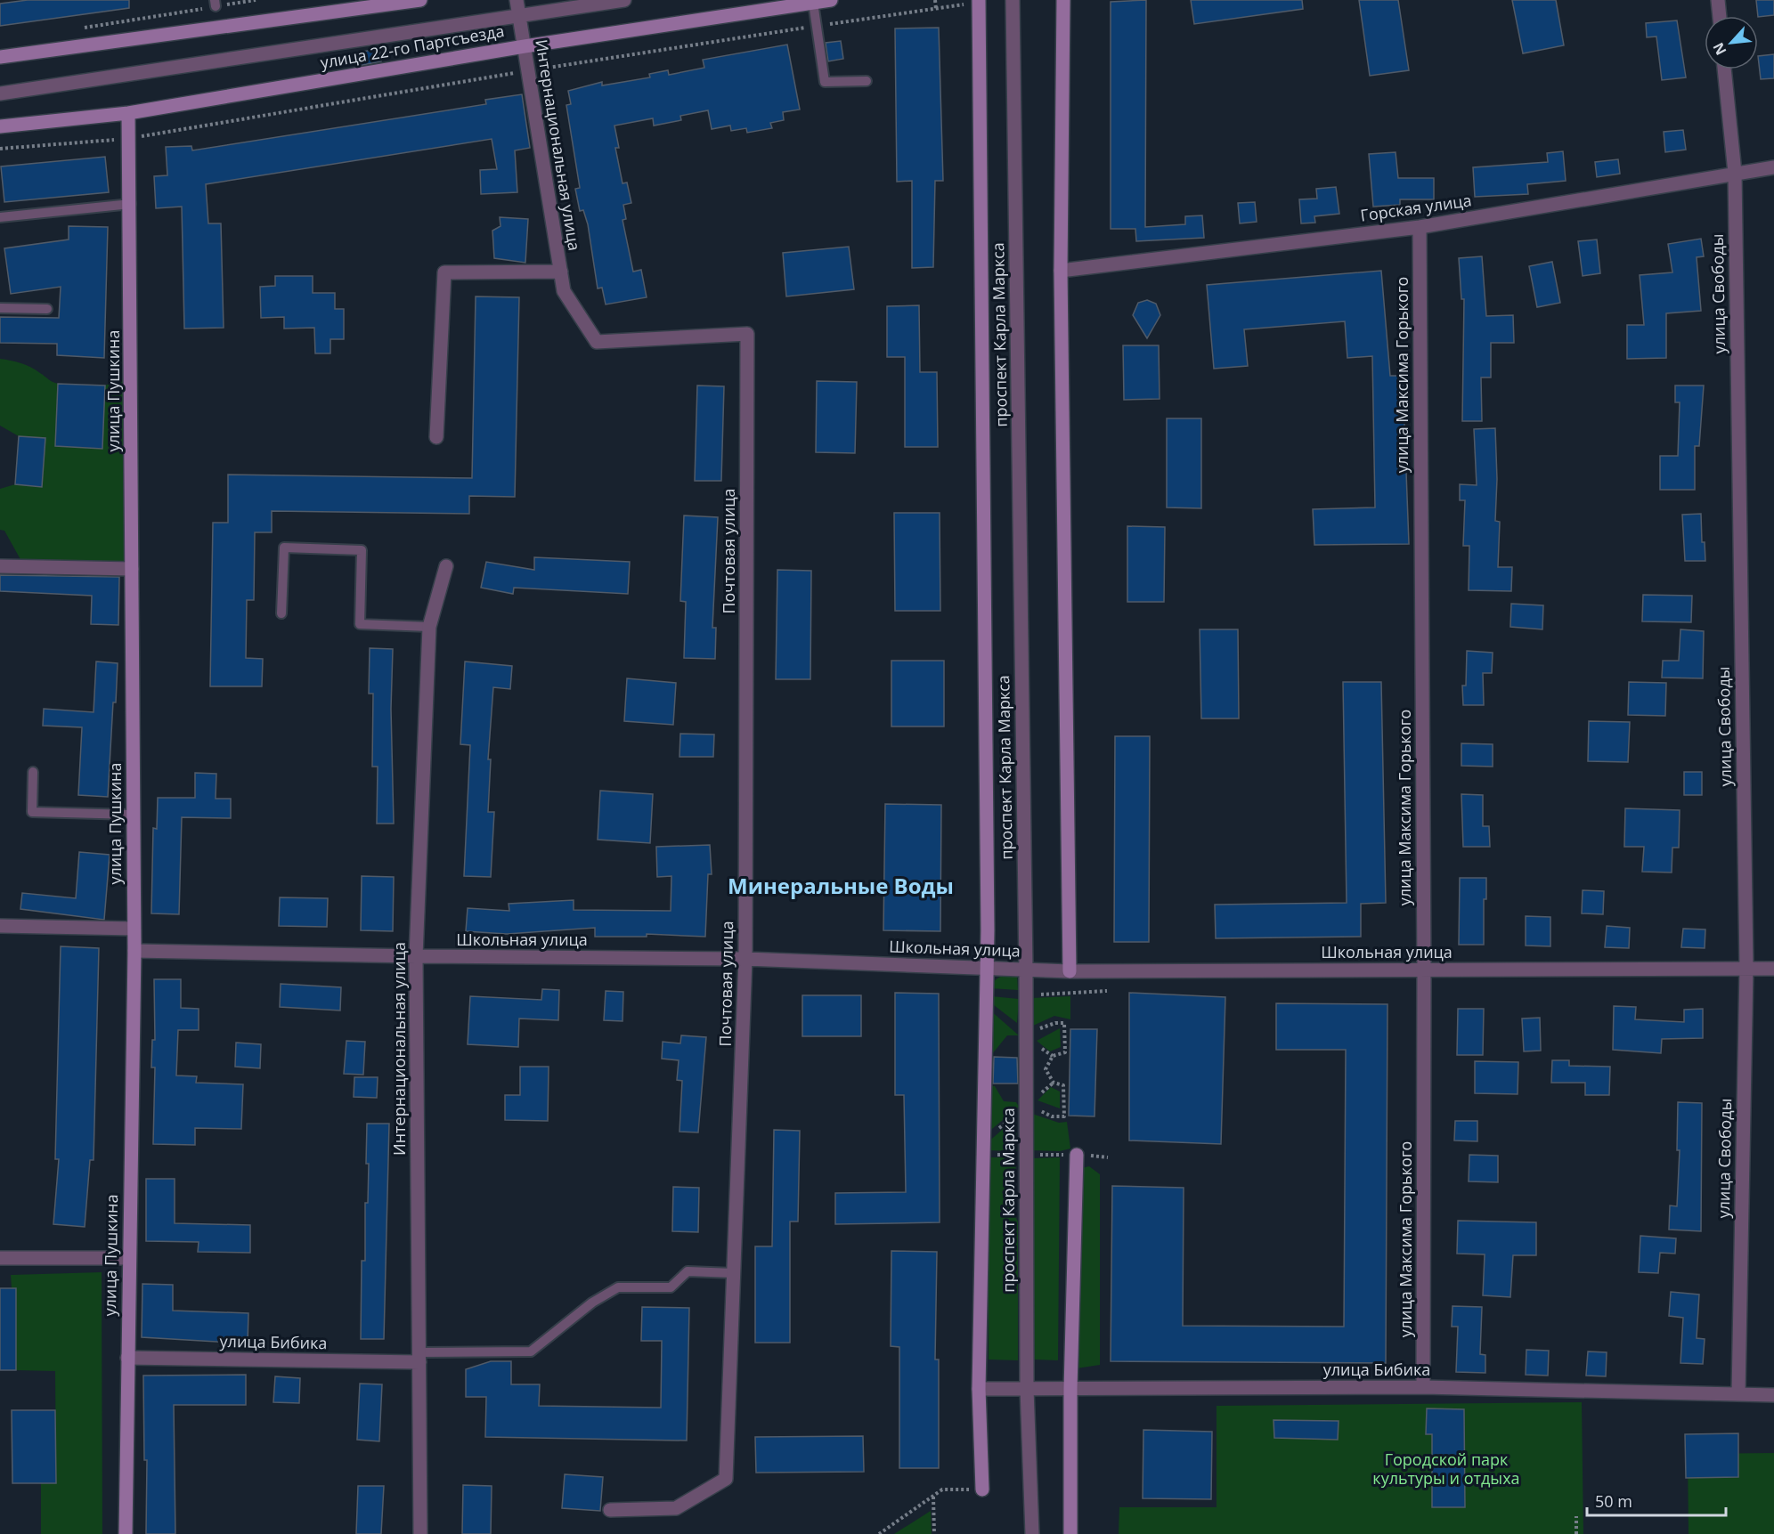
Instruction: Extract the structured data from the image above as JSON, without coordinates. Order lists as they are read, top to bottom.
{
  "streets": {
    "street": [
      "улица 22-го Партсъезда",
      "Интернациональная улица",
      "Горская улица",
      "улица Свободы",
      "проспект Карла Маркса",
      "улица Максима Горького",
      "улица Пушкина",
      "Почтовая улица",
      "Школьная улица",
      "улица Бибика"
    ]
  },
  "crossings": [
    ["улица 22-го Партсъезда", "Интернациональная улица"],
    ["улица 22-го Партсъезда", "улица Пушкина"],
    ["Интернациональная улица", "Почтовая улица"],
    ["Интернациональная улица", "Школьная улица"],
    ["Интернациональная улица", "улица Бибика"],
    ["Горская улица", "улица Свободы"],
    ["Горская улица", "улица Максима Горького"],
    ["улица Свободы", "Школьная улица"],
    ["улица Свободы", "улица Бибика"],
    ["проспект Карла Маркса", "Школьная улица"],
    ["проспект Карла Маркса", "улица Бибика"],
    ["улица Максима Горького", "Школьная улица"],
    ["улица Максима Горького", "улица Бибика"],
    ["улица Пушкина", "Школьная улица"],
    ["улица Пушкина", "улица Бибика"],
    ["Почтовая улица", "Школьная улица"]
  ],
  "districts": ["Минеральные Воды"],
  "parks": ["Городской парк культуры и отдыха"],
  "scale_bar": "50 m",
  "north": "bottom left"
}
